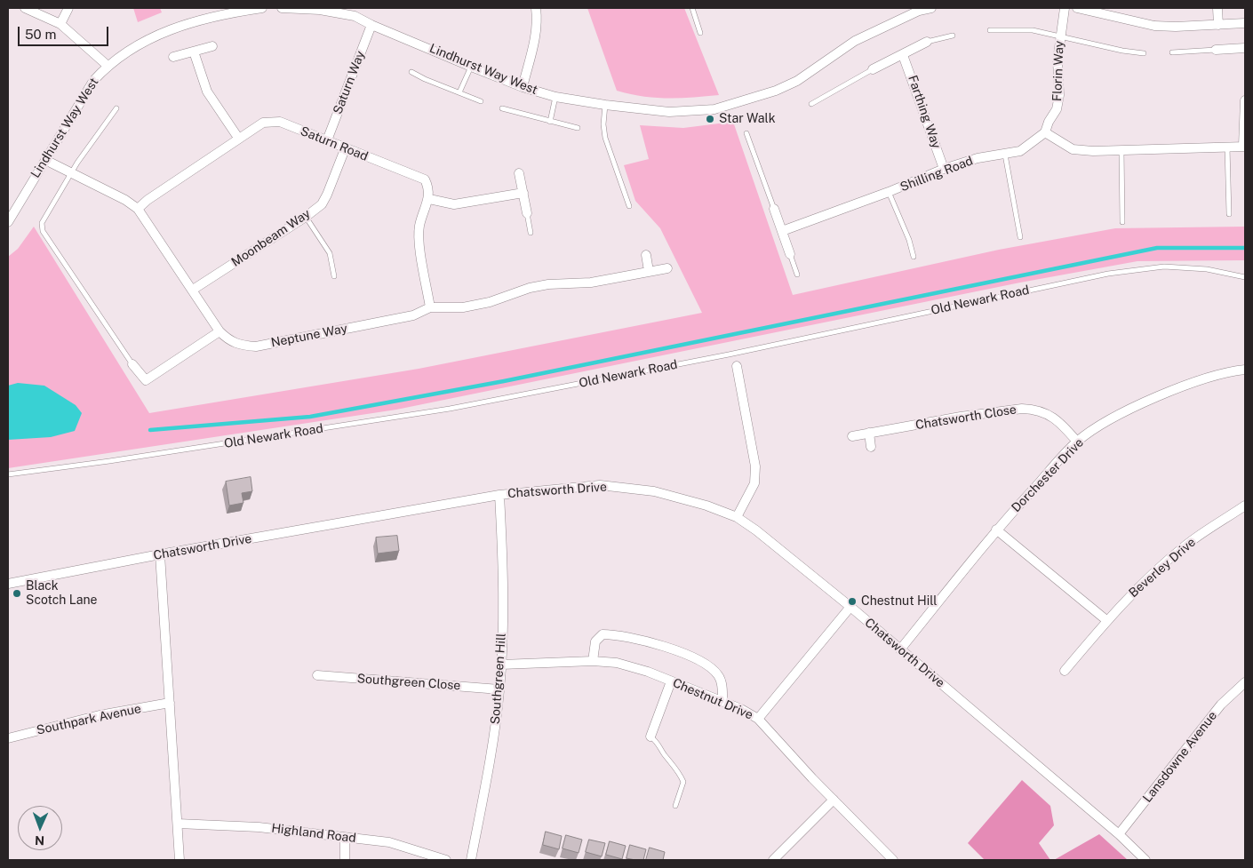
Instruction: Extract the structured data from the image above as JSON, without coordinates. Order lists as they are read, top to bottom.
{
  "streets": {
    "street": [
      "Lindhurst Way West",
      "Florin Way",
      "Saturn Way",
      "Farthing Way",
      "Saturn Road",
      "Shilling Road",
      "Moonbeam Way",
      "Neptune Way",
      "Chatsworth Close",
      "Dorchester Drive",
      "Chatsworth Drive",
      "Beverley Drive",
      "Southgreen Hill",
      "Southgreen Close",
      "Chestnut Drive",
      "Southpark Avenue",
      "Lansdowne Avenue",
      "Highland Road"
    ],
    "lane": ["Old Newark Road"]
  },
  "crossings": [
    ["Lindhurst Way West", "Saturn Way"],
    ["Lindhurst Way West", "Neptune Way"],
    ["Florin Way", "Shilling Road"],
    ["Saturn Way", "Saturn Road"],
    ["Farthing Way", "Shilling Road"],
    ["Saturn Road", "Moonbeam Way"],
    ["Saturn Road", "Neptune Way"],
    ["Moonbeam Way", "Neptune Way"],
    ["Chatsworth Close", "Dorchester Drive"],
    ["Dorchester Drive", "Chatsworth Drive"],
    ["Chatsworth Drive", "Southgreen Hill"],
    ["Chatsworth Drive", "Lansdowne Avenue"],
    ["Southgreen Hill", "Southgreen Close"],
    ["Southgreen Hill", "Chestnut Drive"]
  ],
  "places": ["Star Walk", "Black Scotch Lane", "Chestnut Hill"],
  "scale_bar": "50 m",
  "north": "bottom"
}
